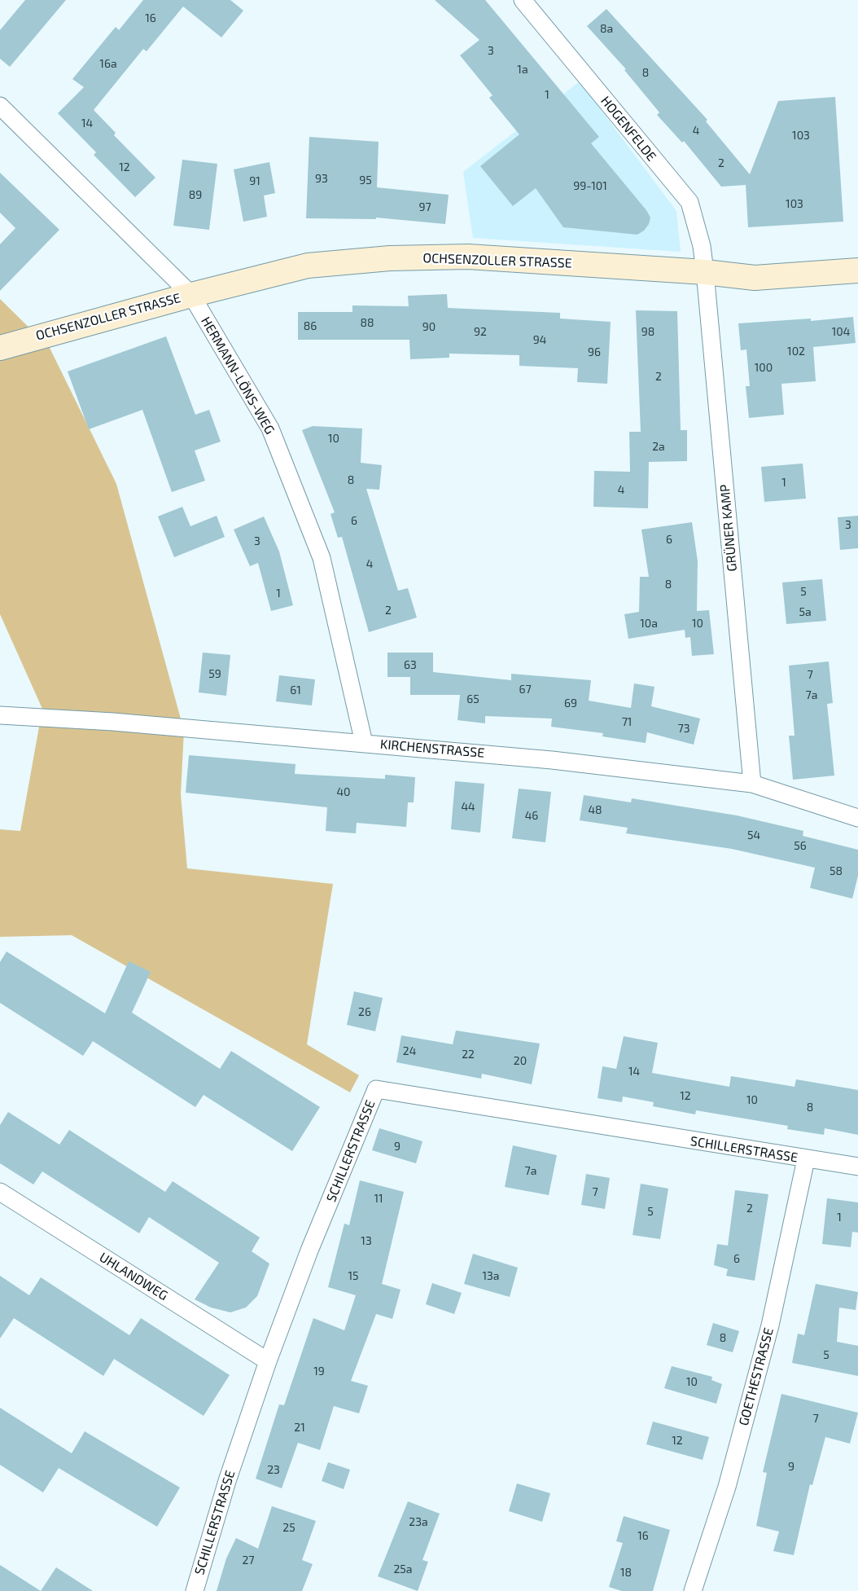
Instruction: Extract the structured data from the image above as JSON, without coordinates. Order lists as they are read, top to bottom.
{
  "streets": {
    "street": [
      "HOGENFELDE",
      "OCHSENZOLLER STRASSE",
      "HERMANN-LÖNS-WEG",
      "GRÜNER KAMP",
      "KIRCHENSTRASSE",
      "SCHILLERSTRASSE",
      "UHLANDWEG",
      "GOETHESTRASSE"
    ]
  },
  "crossings": [
    ["HOGENFELDE", "OCHSENZOLLER STRASSE"],
    ["HOGENFELDE", "GRÜNER KAMP"],
    ["OCHSENZOLLER STRASSE", "HERMANN-LÖNS-WEG"],
    ["OCHSENZOLLER STRASSE", "GRÜNER KAMP"],
    ["HERMANN-LÖNS-WEG", "KIRCHENSTRASSE"],
    ["GRÜNER KAMP", "KIRCHENSTRASSE"],
    ["SCHILLERSTRASSE", "UHLANDWEG"],
    ["SCHILLERSTRASSE", "GOETHESTRASSE"]
  ],
  "house_numbers": [
    "16",
    "8a",
    "3",
    "16a",
    "1a",
    "8",
    "1",
    "14",
    "4",
    "103",
    "2",
    "12",
    "93",
    "95",
    "91",
    "99-101",
    "89",
    "103",
    "97",
    "88",
    "86",
    "90",
    "92",
    "98",
    "104",
    "94",
    "102",
    "96",
    "100",
    "2",
    "10",
    "2a",
    "8",
    "1",
    "4",
    "6",
    "3",
    "6",
    "3",
    "4",
    "8",
    "5",
    "1",
    "2",
    "5a",
    "10a",
    "10",
    "63",
    "59",
    "7",
    "67",
    "61",
    "7a",
    "65",
    "69",
    "71",
    "73",
    "40",
    "44",
    "48",
    "46",
    "54",
    "56",
    "58",
    "26",
    "24",
    "22",
    "20",
    "14",
    "12",
    "10",
    "8",
    "9",
    "7a",
    "7",
    "11",
    "2",
    "5",
    "1",
    "13",
    "6",
    "15",
    "13a",
    "8",
    "5",
    "19",
    "10",
    "7",
    "21",
    "12",
    "9",
    "23",
    "23a",
    "25",
    "16",
    "27",
    "25a",
    "18"
  ]
}
